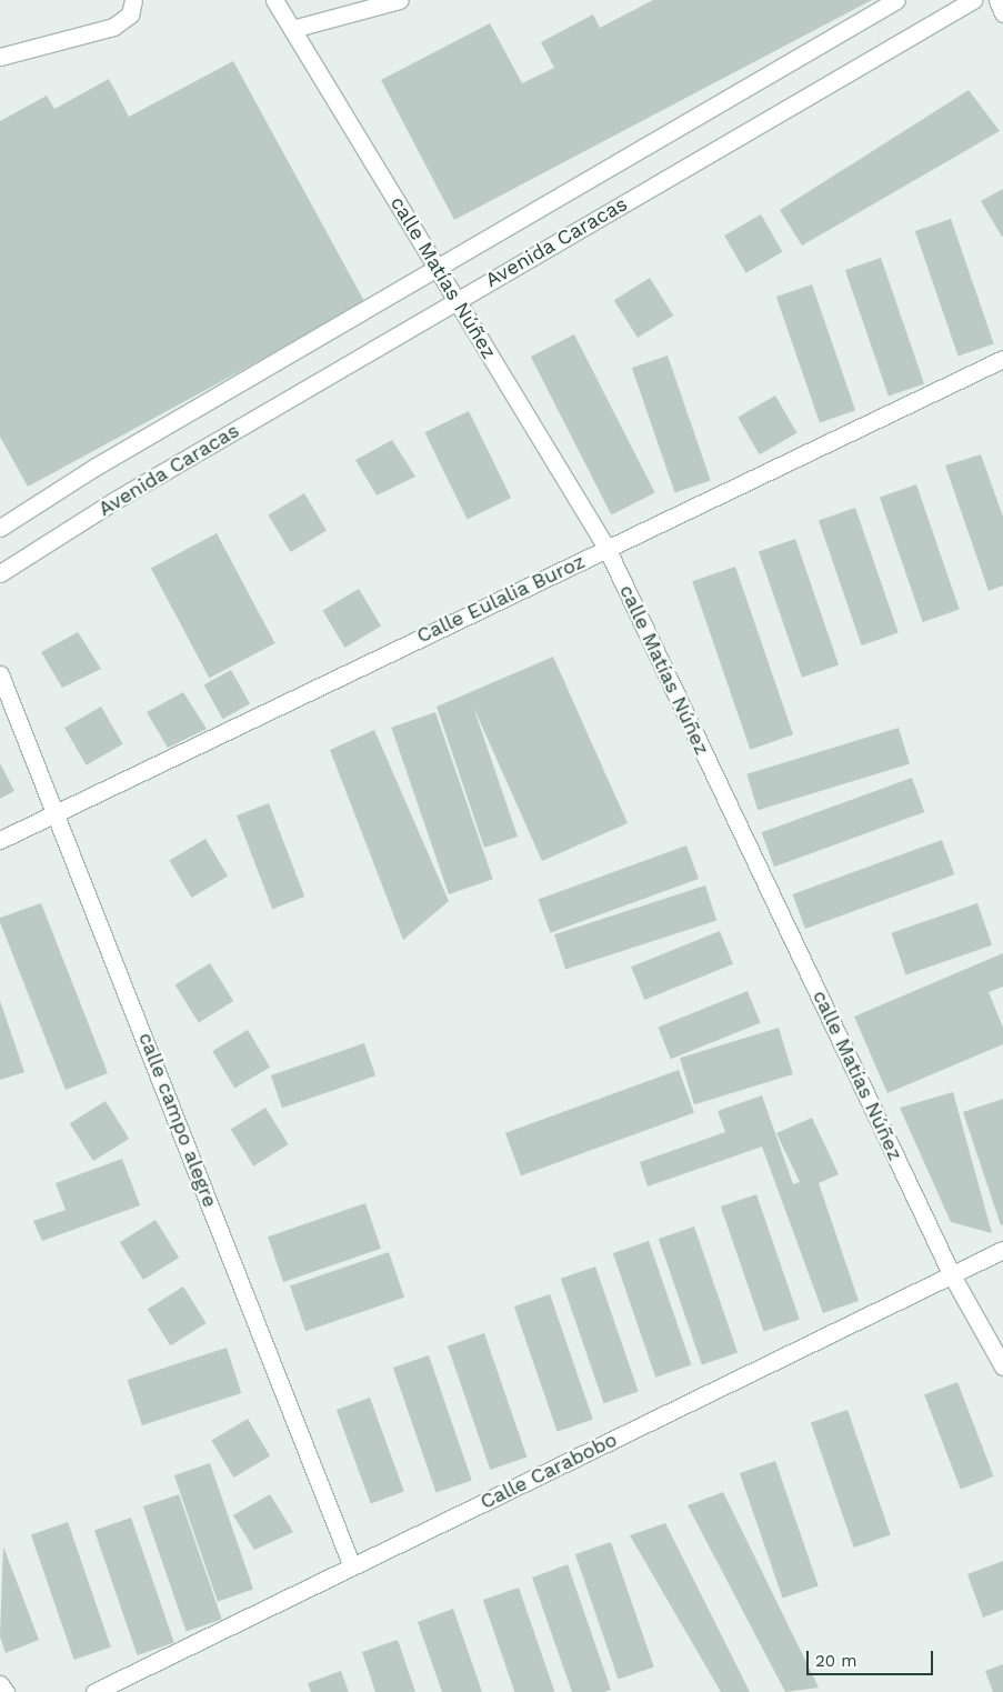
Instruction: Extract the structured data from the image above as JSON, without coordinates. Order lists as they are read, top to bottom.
{
  "streets": {
    "street": [
      "Avenida Caracas",
      "calle Matías Núñez",
      "Calle Eulalia Buroz",
      "calle campo alegre",
      "Calle Carabobo"
    ]
  },
  "crossings": [
    ["Avenida Caracas", "calle Matías Núñez"],
    ["calle Matías Núñez", "Calle Eulalia Buroz"],
    ["calle Matías Núñez", "Calle Carabobo"],
    ["Calle Eulalia Buroz", "calle campo alegre"],
    ["calle campo alegre", "Calle Carabobo"]
  ],
  "scale_bar": "20 m"
}
